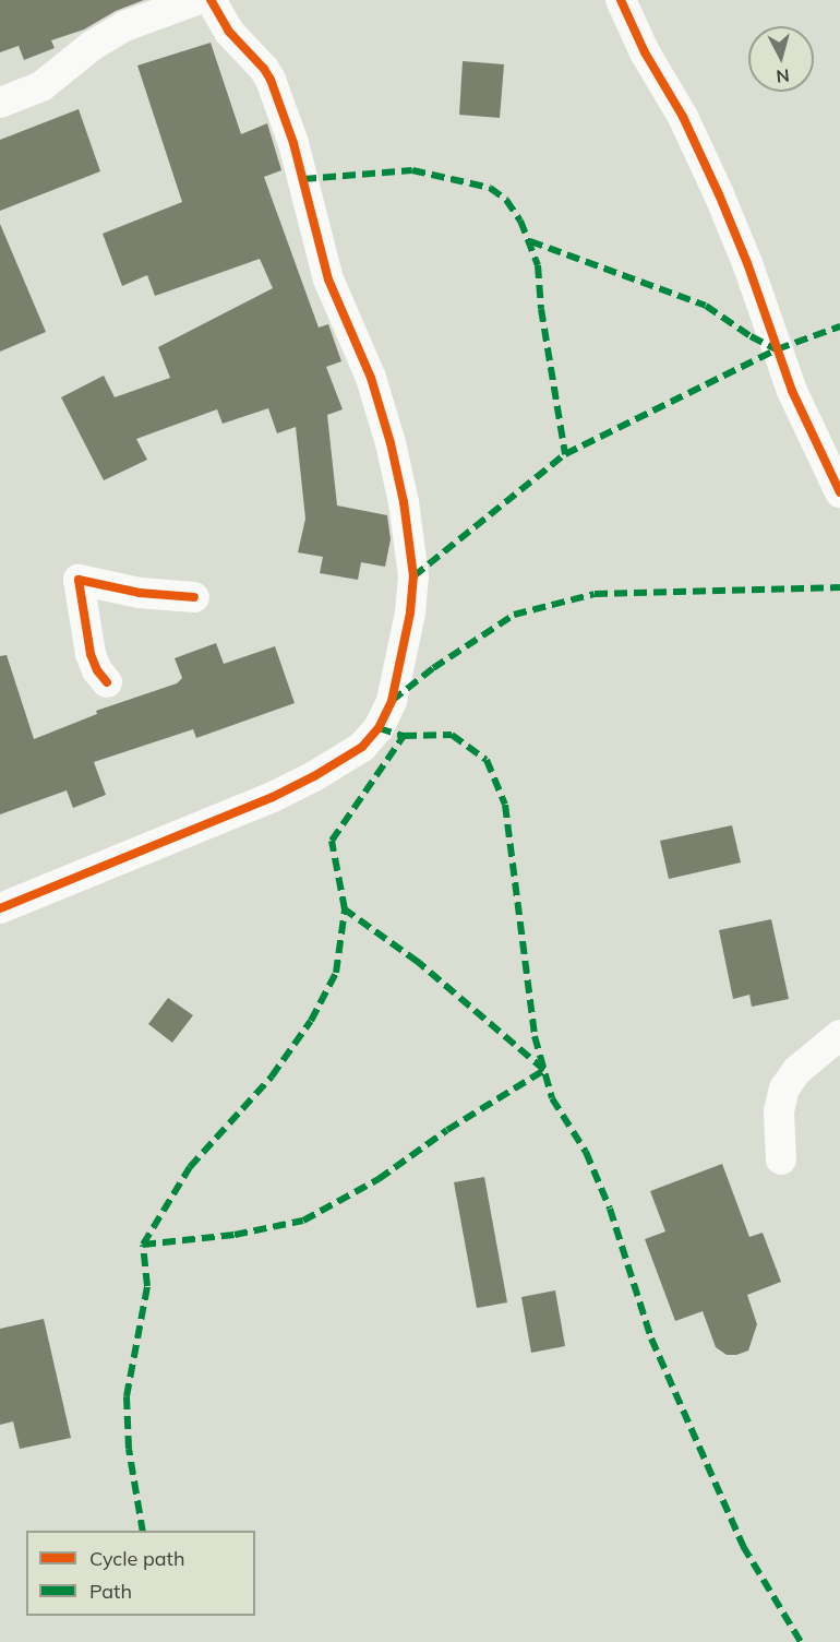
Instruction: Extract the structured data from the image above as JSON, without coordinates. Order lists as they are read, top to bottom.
{
  "legend": ["Cycle path", "Path"],
  "north": "bottom"
}
